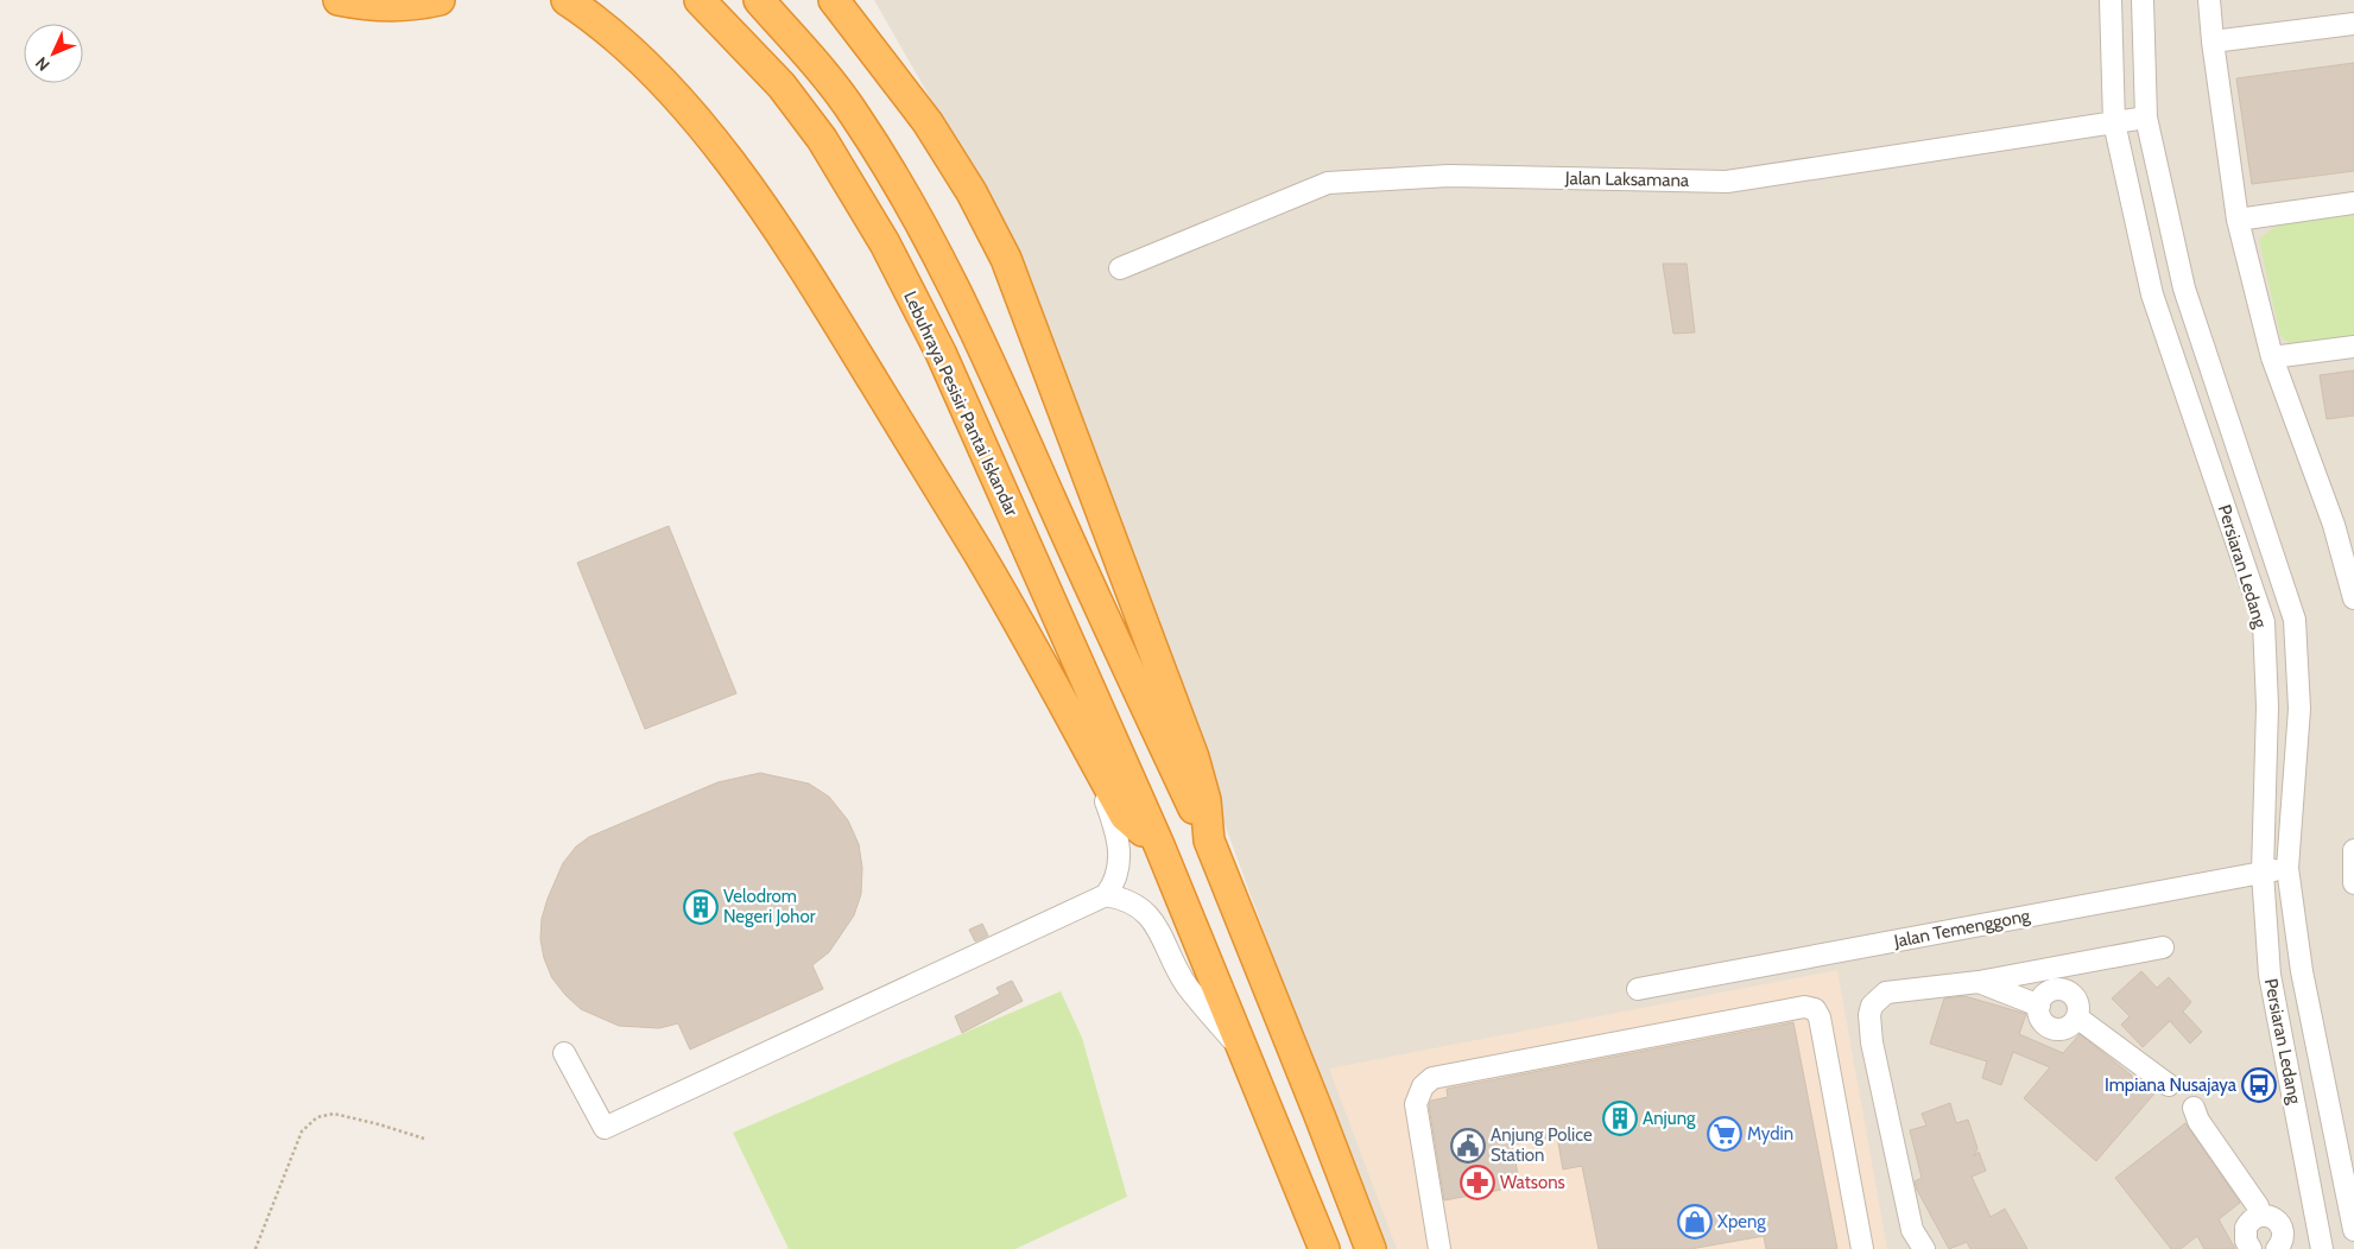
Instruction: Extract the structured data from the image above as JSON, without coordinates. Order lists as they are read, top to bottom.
{
  "streets": {
    "highway": ["Lebuhraya Pesisir Pantai Iskandar"],
    "street": ["Jalan Laksamana", "Persiaran Ledang", "Jalan Temenggong"]
  },
  "crossings": [
    ["Jalan Laksamana", "Persiaran Ledang"],
    ["Persiaran Ledang", "Jalan Temenggong"]
  ],
  "places": {
    "building": ["Velodrom Negeri Johor", "Anjung"],
    "bus stop": ["Impiana Nusajaya"],
    "supermarket": ["Mydin"],
    "public building": ["Anjung Police Station"],
    "pharmacy": ["Watsons"],
    "shop": ["Xpeng"]
  },
  "north": "bottom left"
}
